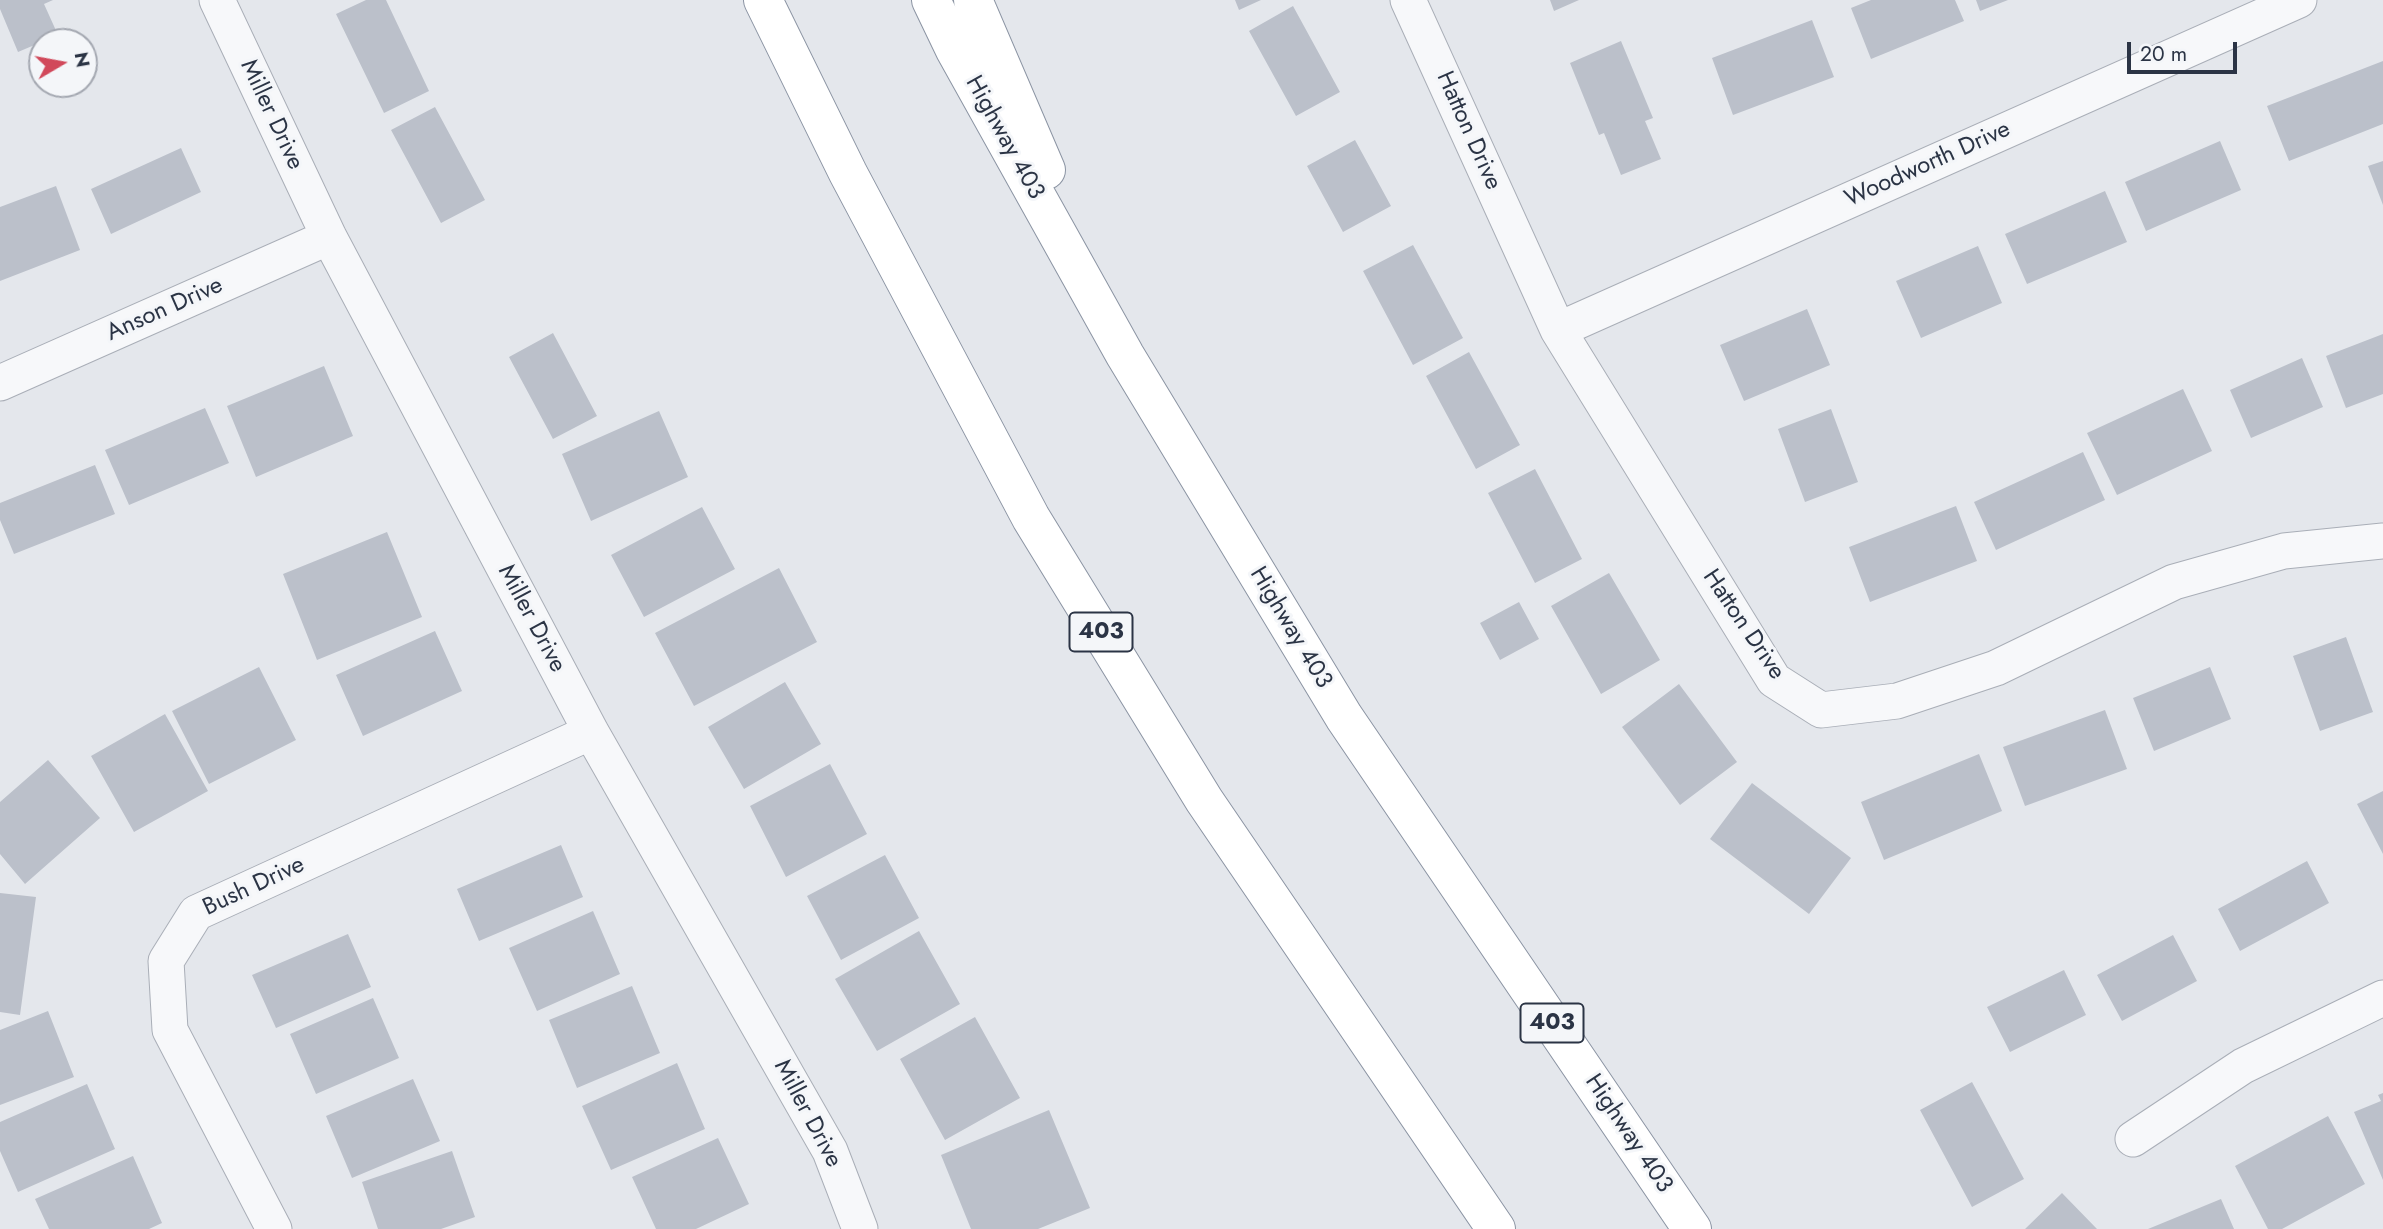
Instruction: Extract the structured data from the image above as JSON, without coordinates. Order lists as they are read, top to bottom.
{
  "streets": {
    "highway": ["Highway 403", "403"],
    "street": [
      "Miller Drive",
      "Hatton Drive",
      "Woodworth Drive",
      "Anson Drive",
      "Bush Drive"
    ]
  },
  "crossings": [
    ["Miller Drive", "Anson Drive"],
    ["Miller Drive", "Bush Drive"],
    ["Hatton Drive", "Woodworth Drive"]
  ],
  "scale_bar": "20 m",
  "north": "right"
}
